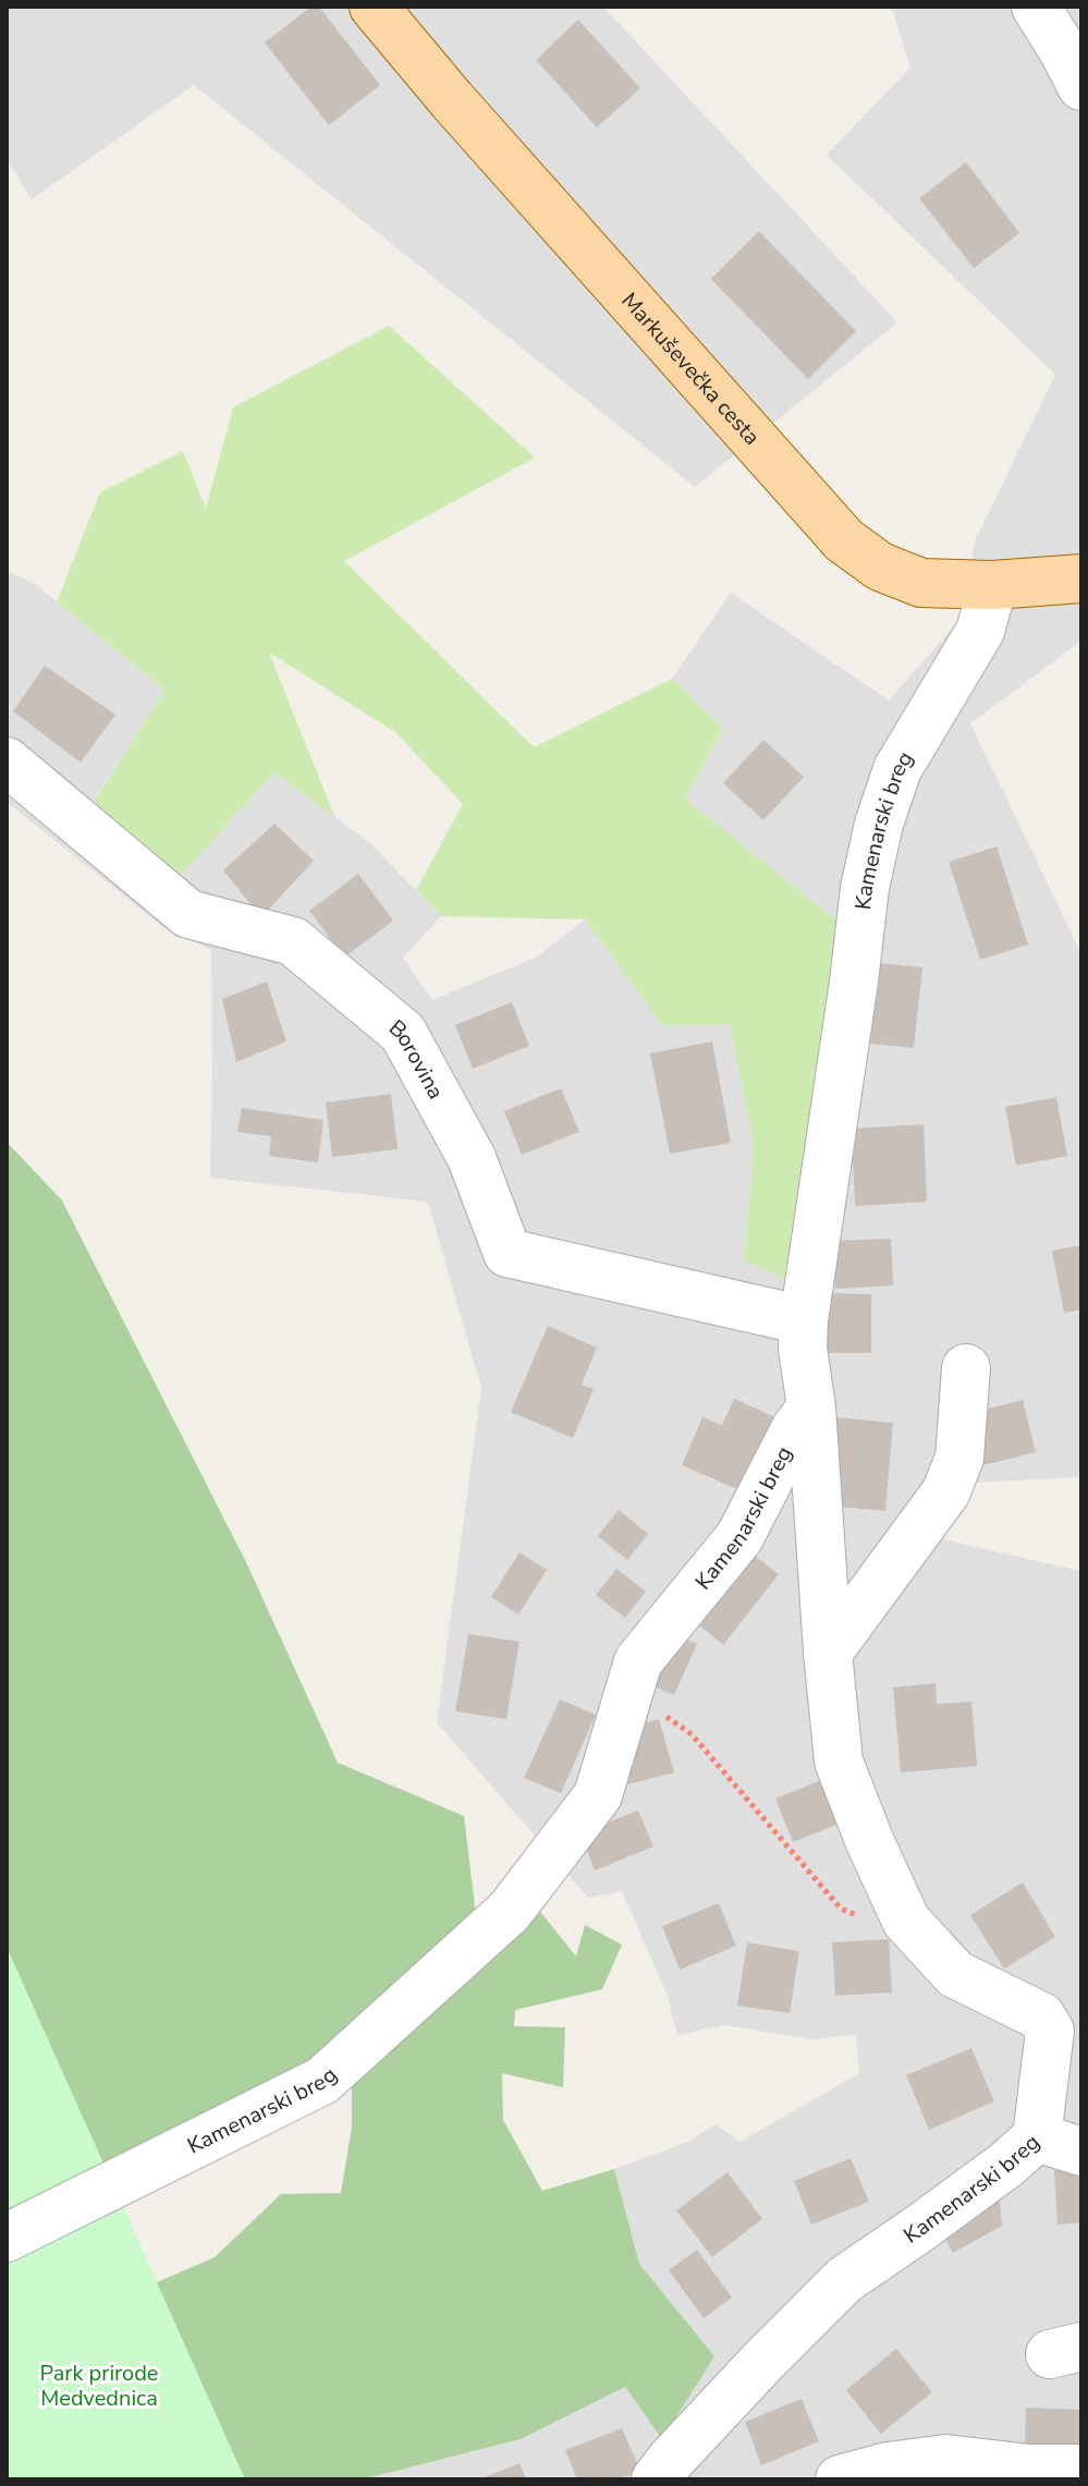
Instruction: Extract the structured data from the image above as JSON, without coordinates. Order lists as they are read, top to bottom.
{
  "streets": {
    "main road": ["Markuševečka cesta"],
    "street": ["Kamenarski breg", "Borovina"]
  },
  "crossings": [
    ["Markuševečka cesta", "Kamenarski breg"],
    ["Kamenarski breg", "Borovina"]
  ],
  "parks": ["Park prirode Medvednica"]
}
